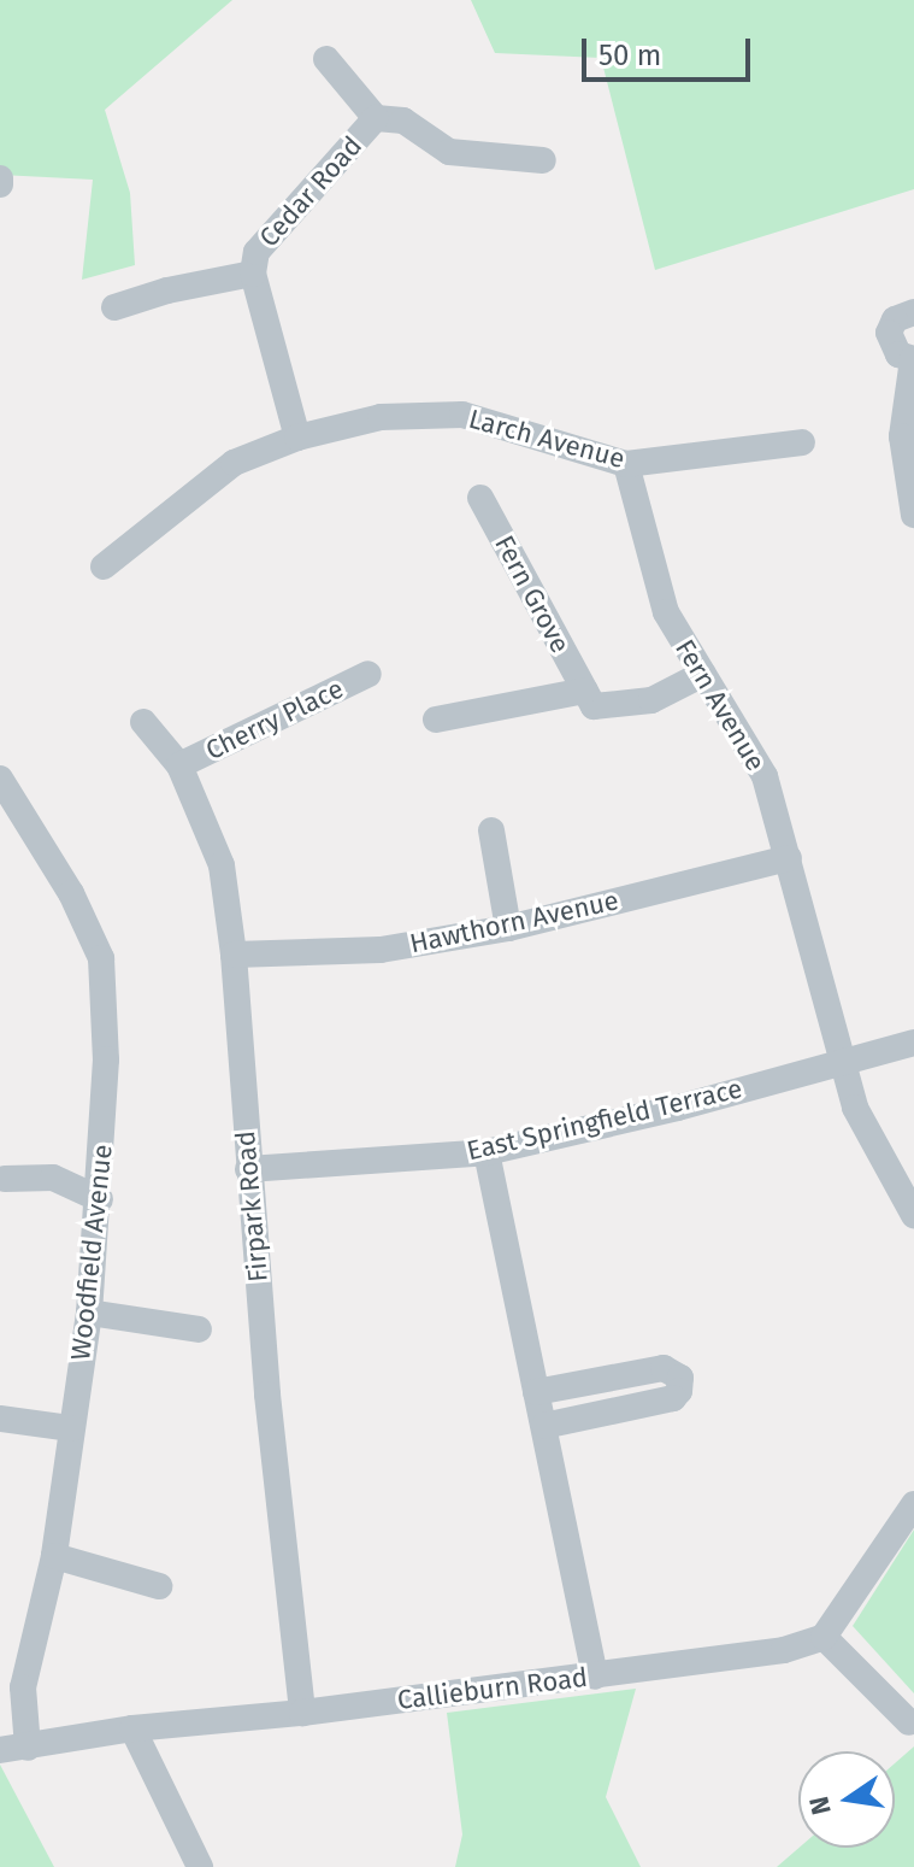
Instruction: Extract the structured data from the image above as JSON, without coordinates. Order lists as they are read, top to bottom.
{
  "streets": {
    "street": [
      "Cedar Road",
      "Larch Avenue",
      "Fern Grove",
      "Fern Avenue",
      "Cherry Place",
      "Hawthorn Avenue",
      "East Springfield Terrace",
      "Firpark Road",
      "Woodfield Avenue",
      "Callieburn Road"
    ]
  },
  "crossings": [
    ["Cedar Road", "Larch Avenue"],
    ["Larch Avenue", "Fern Avenue"],
    ["Fern Grove", "Fern Avenue"],
    ["Fern Avenue", "Hawthorn Avenue"],
    ["Fern Avenue", "East Springfield Terrace"],
    ["Cherry Place", "Firpark Road"],
    ["Hawthorn Avenue", "Firpark Road"],
    ["East Springfield Terrace", "Firpark Road"],
    ["Firpark Road", "Callieburn Road"],
    ["Woodfield Avenue", "Callieburn Road"]
  ],
  "scale_bar": "50 m",
  "north": "left"
}
